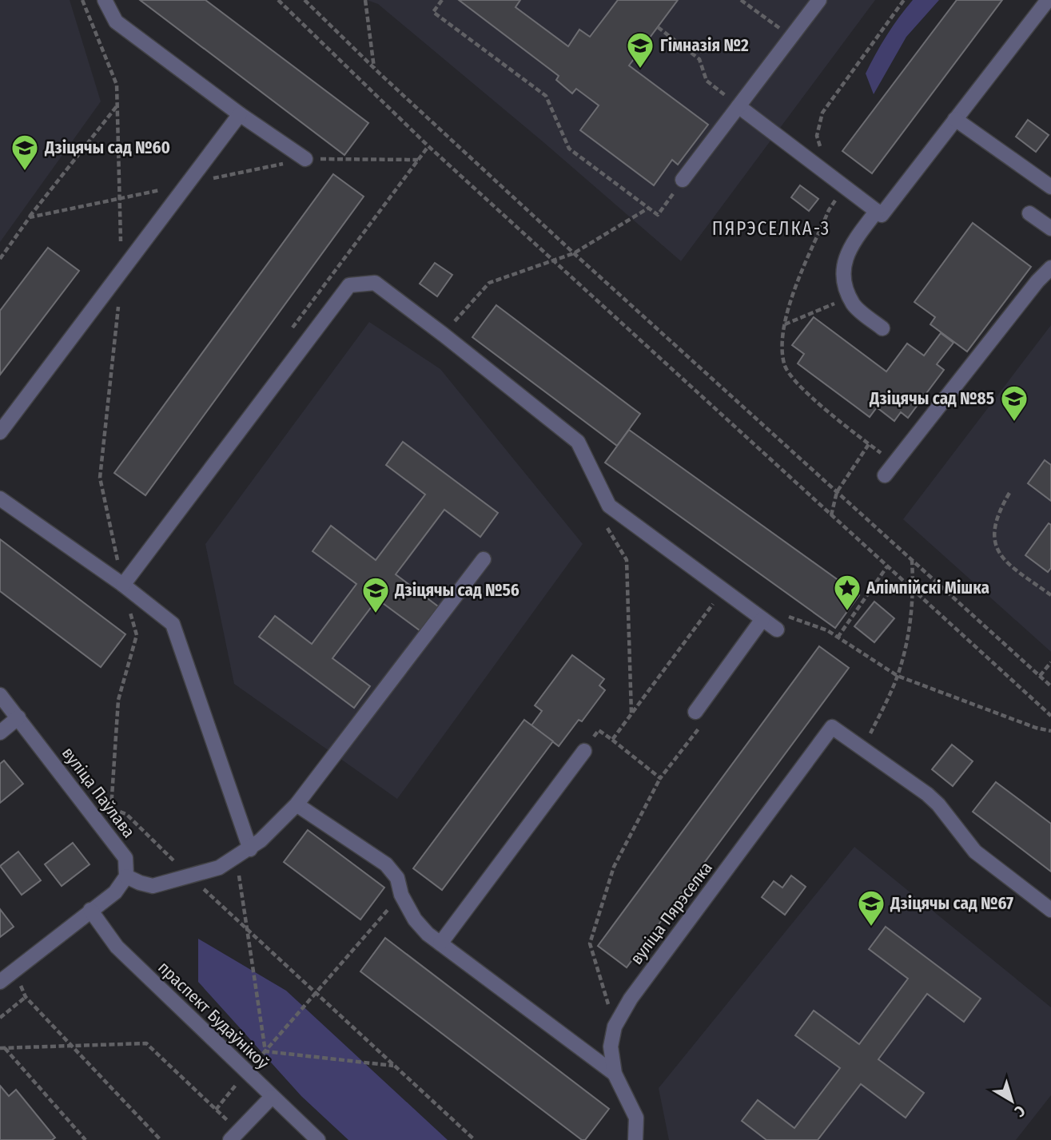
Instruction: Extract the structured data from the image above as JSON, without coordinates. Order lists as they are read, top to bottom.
{
  "streets": {
    "street": ["вуліца Паўлава", "вуліца Пярэселка", "праспект Будаўнікоў"]
  },
  "districts": ["ПЯРЭСЕЛКА-3"],
  "places": {
    "school or university": [
      "Гімназія №2",
      "Дзіцячы сад №60",
      "Дзіцячы сад №85",
      "Дзіцячы сад №56",
      "Дзіцячы сад №67"
    ],
    "place": ["Алімпійскі Мішка"]
  },
  "north": "bottom right"
}
